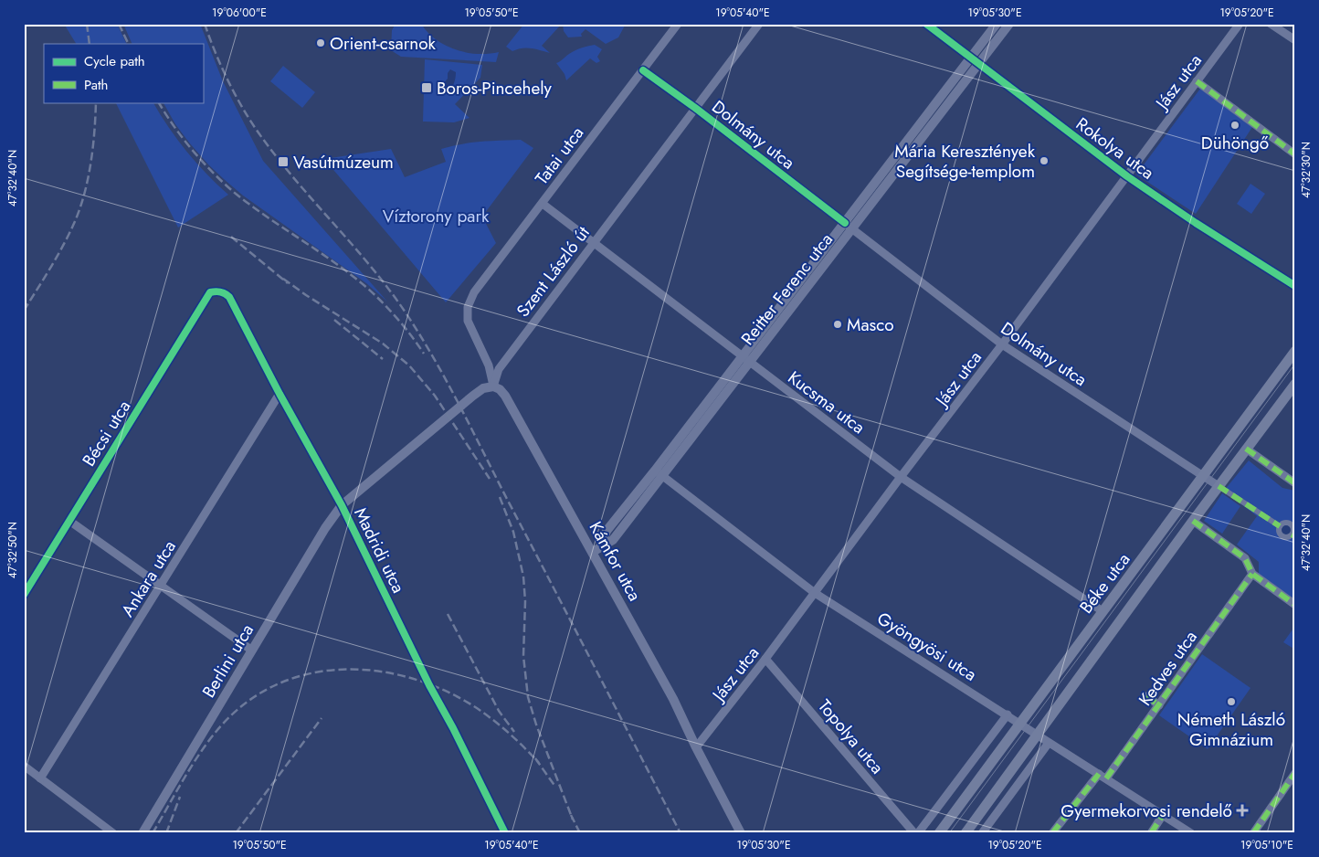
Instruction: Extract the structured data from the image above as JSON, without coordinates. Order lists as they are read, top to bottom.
{
  "streets": {
    "main road": ["Béke utca"],
    "street": [
      "Jász utca",
      "Dolmány utca",
      "Rokolya utca",
      "Tatai utca",
      "Szent László út",
      "Reitter Ferenc utca",
      "Kucsma utca",
      "Bécsi utca",
      "Madridi utca",
      "Kámfor utca",
      "Ankara utca",
      "Gyöngyösi utca",
      "Berlini utca",
      "Kedves utca",
      "Topolya utca"
    ]
  },
  "crossings": [
    ["Jász utca", "Dolmány utca"],
    ["Jász utca", "Rokolya utca"],
    ["Jász utca", "Kucsma utca"],
    ["Jász utca", "Kámfor utca"],
    ["Jász utca", "Gyöngyösi utca"],
    ["Jász utca", "Topolya utca"],
    ["Dolmány utca", "Tatai utca"],
    ["Dolmány utca", "Szent László út"],
    ["Dolmány utca", "Reitter Ferenc utca"],
    ["Dolmány utca", "Béke utca"],
    ["Rokolya utca", "Reitter Ferenc utca"],
    ["Tatai utca", "Kucsma utca"],
    ["Tatai utca", "Kámfor utca"],
    ["Szent László út", "Kucsma utca"],
    ["Szent László út", "Kámfor utca"],
    ["Reitter Ferenc utca", "Kucsma utca"],
    ["Reitter Ferenc utca", "Kámfor utca"],
    ["Reitter Ferenc utca", "Gyöngyösi utca"],
    ["Kucsma utca", "Béke utca"],
    ["Bécsi utca", "Madridi utca"],
    ["Madridi utca", "Ankara utca"],
    ["Madridi utca", "Berlini utca"],
    ["Béke utca", "Gyöngyösi utca"],
    ["Gyöngyösi utca", "Kedves utca"]
  ],
  "parks": ["Víztorony park"],
  "places": {
    "other": [
      "Orient-csarnok",
      "Dühöngő",
      "Mária Keresztények Segítsége-templom",
      "Masco",
      "Németh László Gimnázium"
    ],
    "transit": ["Boros-Pincehely", "Vasútmúzeum"],
    "health": ["Gyermekorvosi rendelő"]
  },
  "legend": ["Cycle path", "Path"],
  "coordinates": [
    "19°06'00\"E",
    "19°05'50\"E",
    "19°05'40\"E",
    "19°05'30\"E",
    "19°05'20\"E",
    "47°32'30\"N",
    "47°32'40\"N",
    "47°32'50\"N",
    "19°05'10\"E"
  ]
}
